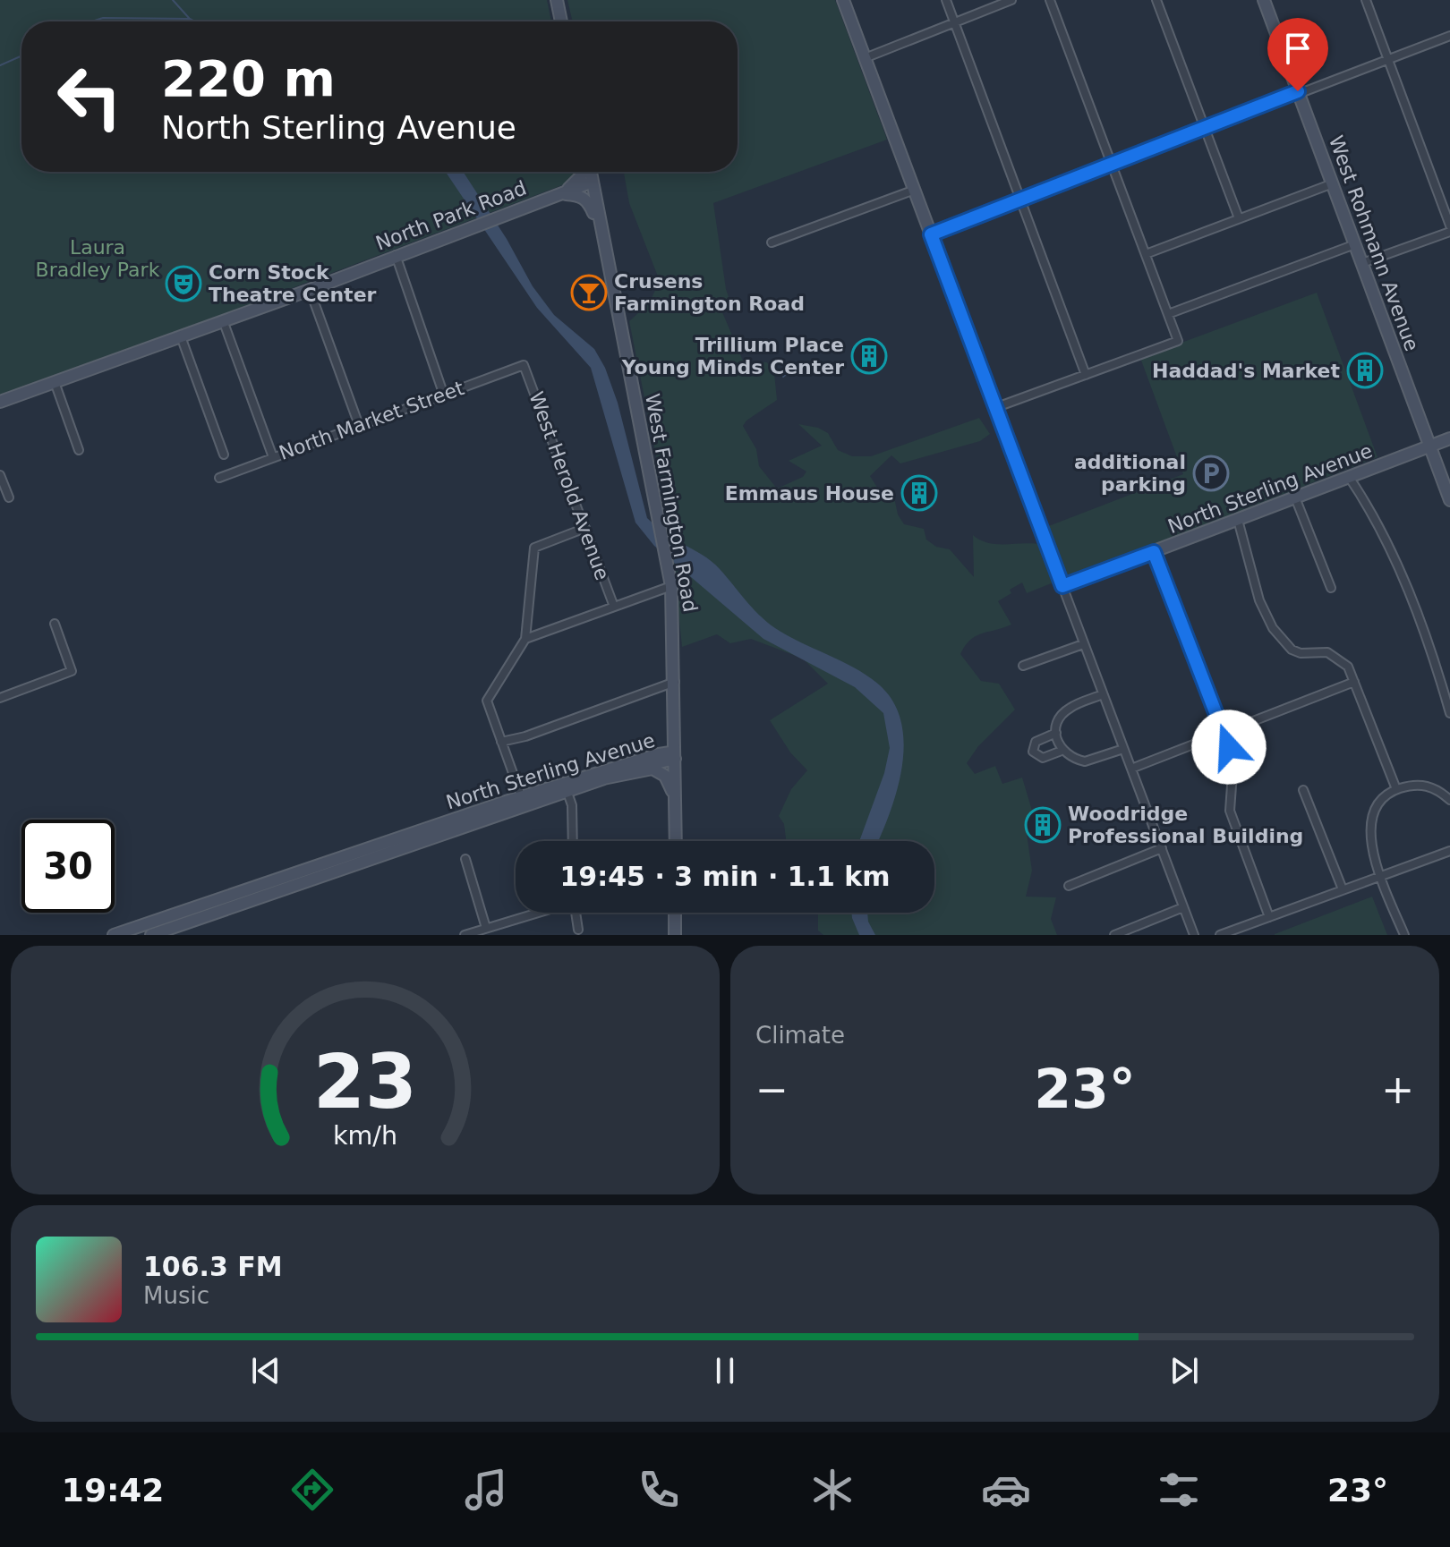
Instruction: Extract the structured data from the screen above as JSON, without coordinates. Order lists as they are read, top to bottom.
{
  "streets": {
    "street": [
      "North Park Road",
      "West Rohmann Avenue",
      "North Market Street",
      "West Herold Avenue",
      "North Sterling Avenue",
      "West Farmington Road"
    ]
  },
  "crossings": [
    ["North Park Road", "West Farmington Road"],
    ["West Rohmann Avenue", "North Sterling Avenue"],
    ["North Market Street", "West Herold Avenue"],
    ["North Sterling Avenue", "West Farmington Road"]
  ],
  "parks": ["Laura Bradley Park"],
  "places": {
    "theatre": ["Corn Stock Theatre Center"],
    "bar": ["Crusens Farmington Road"],
    "building": [
      "Trillium Place Young Minds Center",
      "Haddad's Market",
      "Emmaus House",
      "Woodridge Professional Building"
    ],
    "parking": ["additional parking"]
  },
  "page": {
    "turn": ["220 m", "North Sterling Avenue"],
    "limit": "30",
    "trip": "19:45 · 3 min · 1.1 km",
    "tile": "Climate",
    "heat": ["−", "23°", "+"],
    "song": ["106.3 FM", "Music"],
    "tabs": ["19:42", "23°"],
    "gauge": ["23", "km/h"]
  }
}
